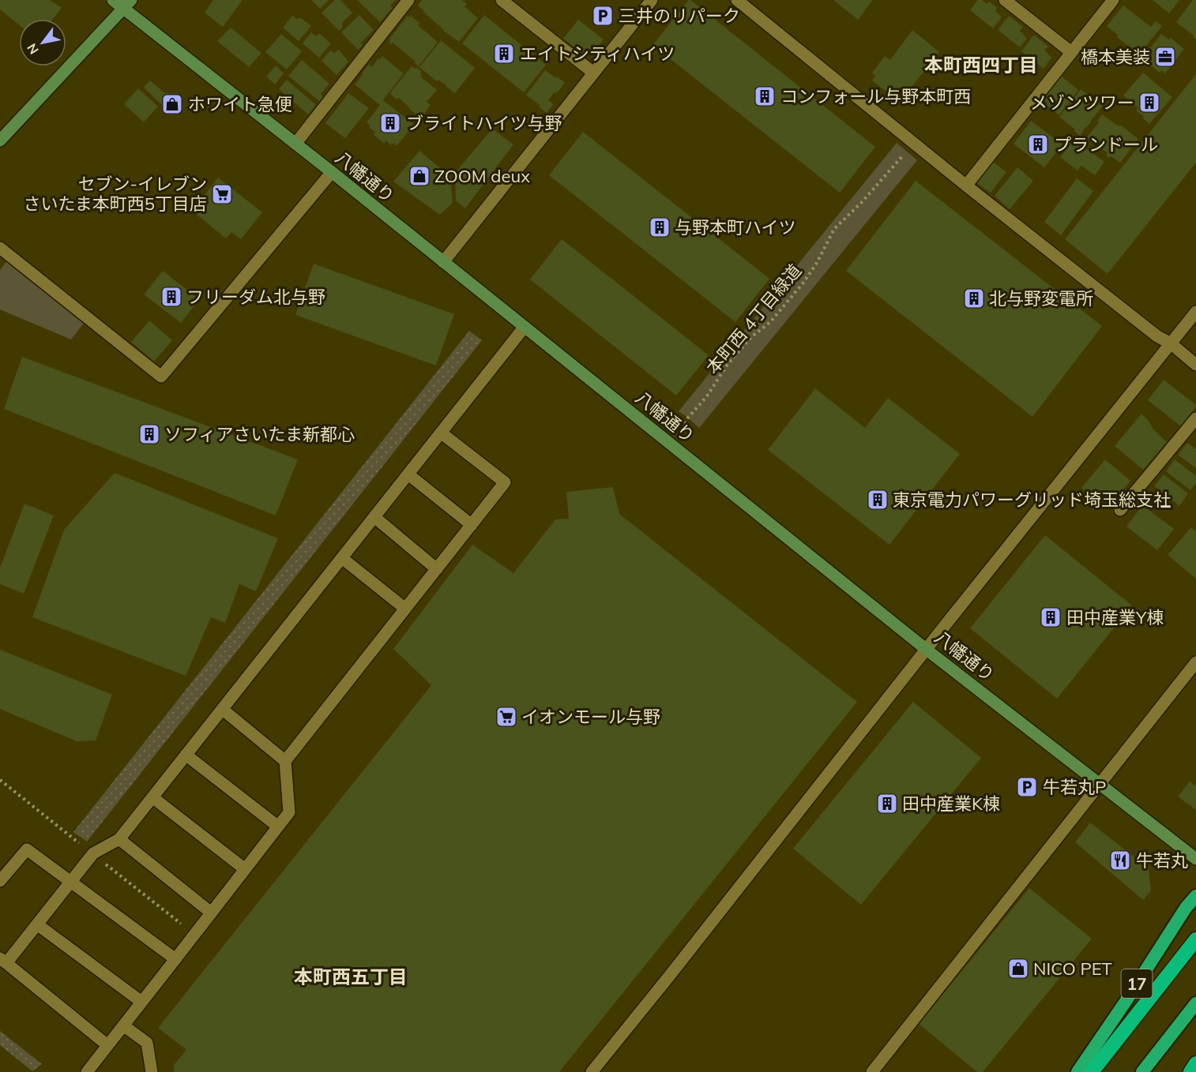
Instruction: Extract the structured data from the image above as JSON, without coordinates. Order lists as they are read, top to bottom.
{
  "streets": {
    "highway": ["17"],
    "main road": ["八幡通り"],
    "path": ["本町西 4丁目緑道"]
  },
  "districts": ["本町西四丁目", "本町西五丁目"],
  "places": {
    "parking": ["三井のリパーク", "牛若丸P"],
    "building": [
      "エイトシティハイツ",
      "コンフォール与野本町西",
      "メゾンツワー",
      "ブライトハイツ与野",
      "プランドール",
      "与野本町ハイツ",
      "フリーダム北与野",
      "北与野変電所",
      "ソフィアさいたま新都心",
      "東京電力パワーグリッド埼玉総支社",
      "田中産業Y棟",
      "田中産業K棟"
    ],
    "office": ["橋本美装"],
    "shop": ["ホワイト急便", "ZOOM deux", "NICO PET"],
    "supermarket": ["セブン-イレブン さいたま本町西5丁目店", "イオンモール与野"],
    "restaurant": ["牛若丸"]
  },
  "north": "bottom left"
}
